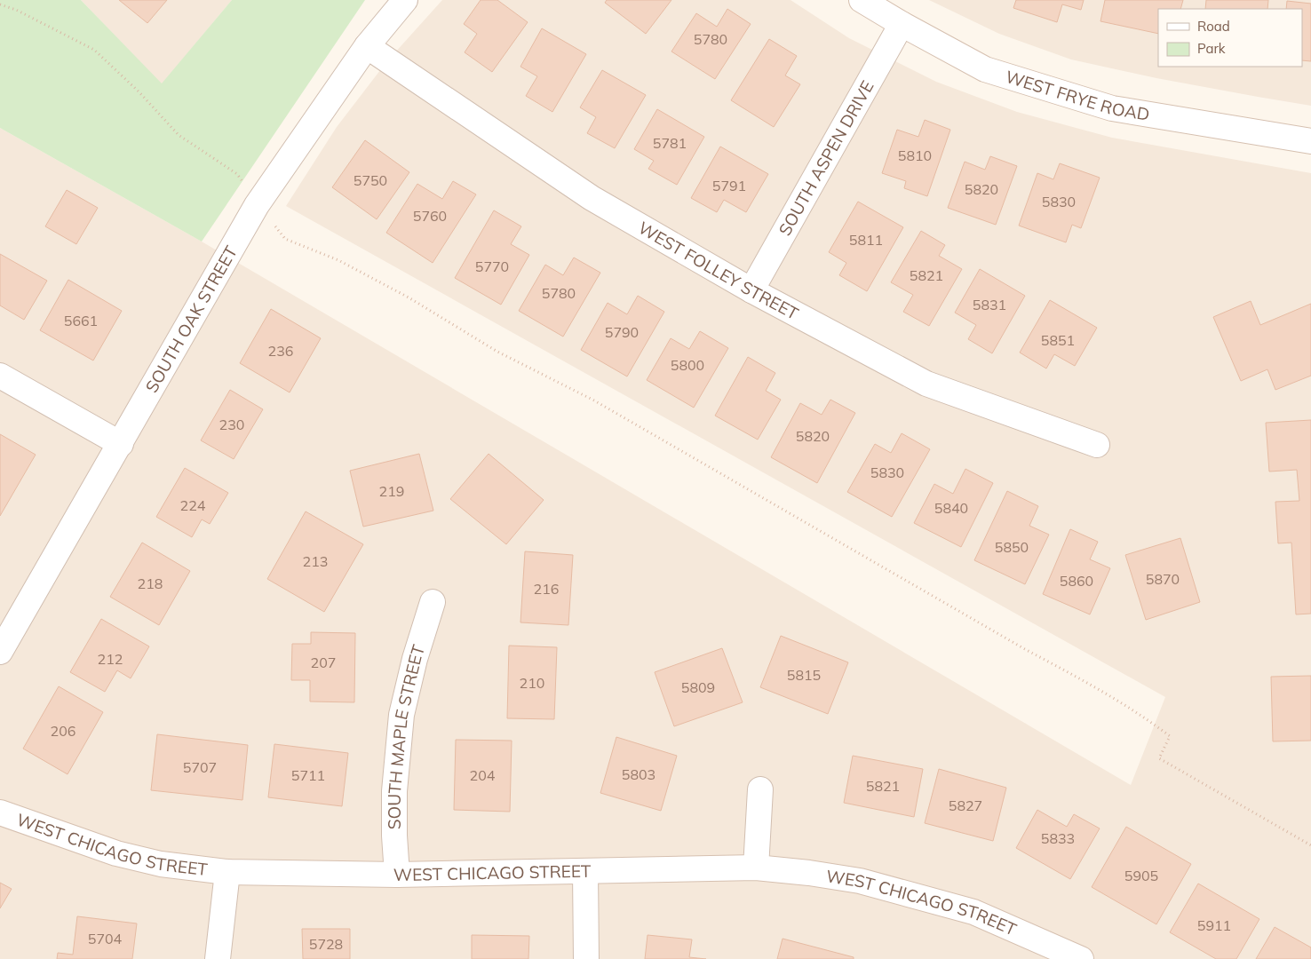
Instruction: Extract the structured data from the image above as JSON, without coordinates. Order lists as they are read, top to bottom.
{
  "streets": {
    "street": [
      "WEST FRYE ROAD",
      "SOUTH ASPEN DRIVE",
      "WEST FOLLEY STREET",
      "SOUTH OAK STREET",
      "SOUTH MAPLE STREET",
      "WEST CHICAGO STREET"
    ]
  },
  "crossings": [
    ["WEST FRYE ROAD", "SOUTH ASPEN DRIVE"],
    ["SOUTH ASPEN DRIVE", "WEST FOLLEY STREET"],
    ["WEST FOLLEY STREET", "SOUTH OAK STREET"],
    ["SOUTH MAPLE STREET", "WEST CHICAGO STREET"]
  ],
  "house_numbers": [
    "5780",
    "5781",
    "5810",
    "5750",
    "5791",
    "5820",
    "5830",
    "5760",
    "5811",
    "5770",
    "5821",
    "5780",
    "5831",
    "5661",
    "5790",
    "5851",
    "236",
    "5800",
    "230",
    "5820",
    "5830",
    "219",
    "224",
    "5840",
    "5850",
    "213",
    "5870",
    "5860",
    "218",
    "216",
    "212",
    "207",
    "5815",
    "210",
    "5809",
    "206",
    "5707",
    "5803",
    "5711",
    "204",
    "5821",
    "5827",
    "5833",
    "5905",
    "5911",
    "5704",
    "5728"
  ],
  "legend": ["Road", "Park"]
}
